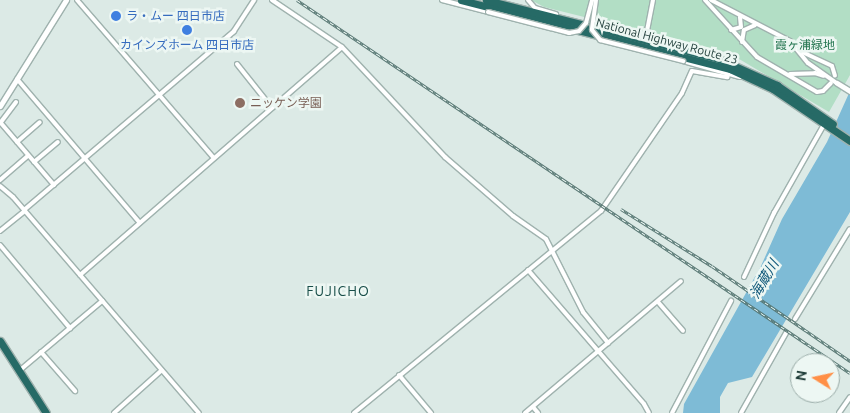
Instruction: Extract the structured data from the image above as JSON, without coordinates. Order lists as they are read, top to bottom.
{
  "streets": {
    "highway": ["National Highway Route 23"]
  },
  "districts": ["FUJICHO"],
  "water": ["海蔵川"],
  "parks": ["霞ヶ浦緑地"],
  "places": ["ラ・ムー 四日市店", "カインズホーム 四日市店", "ニッケン学園"],
  "north": "left"
}
